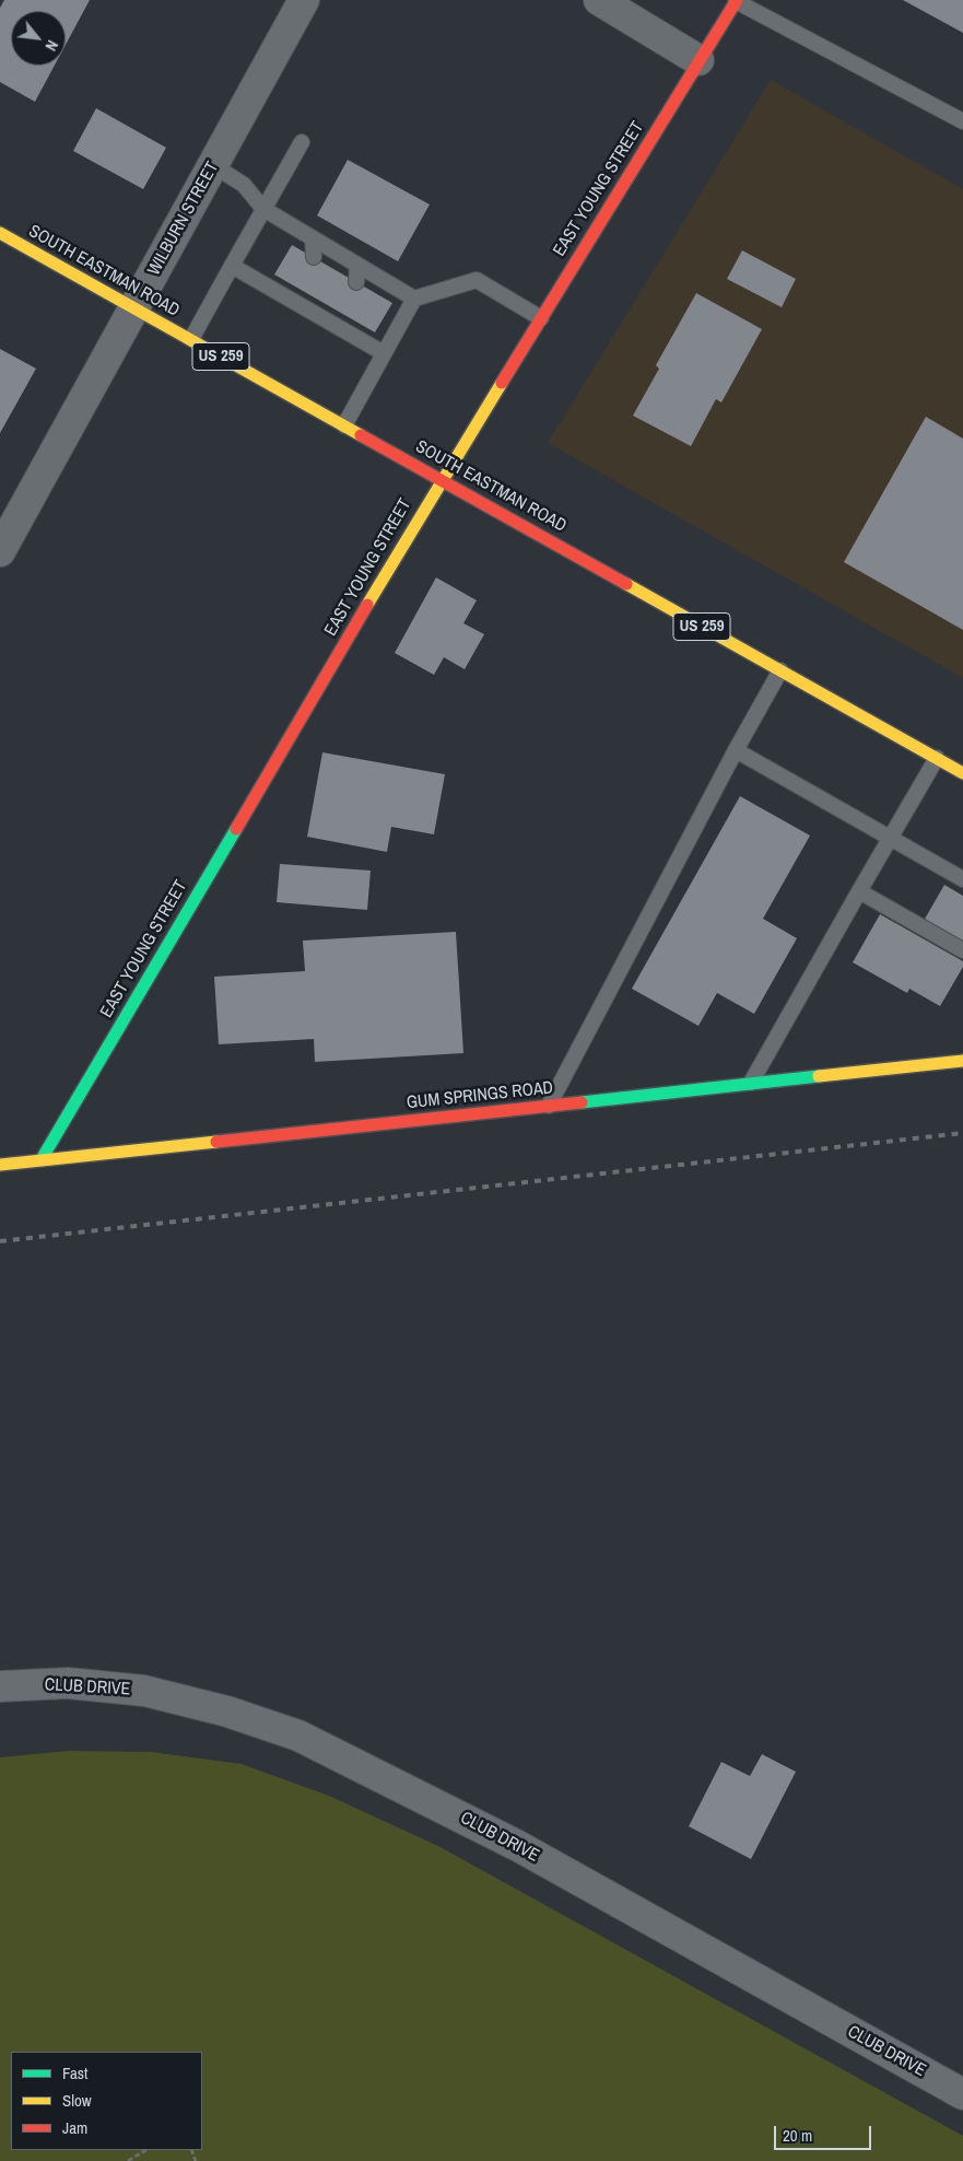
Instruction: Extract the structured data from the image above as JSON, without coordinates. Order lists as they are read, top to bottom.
{
  "streets": {
    "street": [
      "EAST YOUNG STREET",
      "WILBURN STREET",
      "SOUTH EASTMAN ROAD",
      "US 259",
      "GUM SPRINGS ROAD",
      "CLUB DRIVE"
    ]
  },
  "crossings": [
    ["EAST YOUNG STREET", "SOUTH EASTMAN ROAD"],
    ["EAST YOUNG STREET", "GUM SPRINGS ROAD"],
    ["WILBURN STREET", "SOUTH EASTMAN ROAD"]
  ],
  "legend": ["Fast", "Slow", "Jam"],
  "scale_bar": "20 m",
  "north": "bottom right"
}
